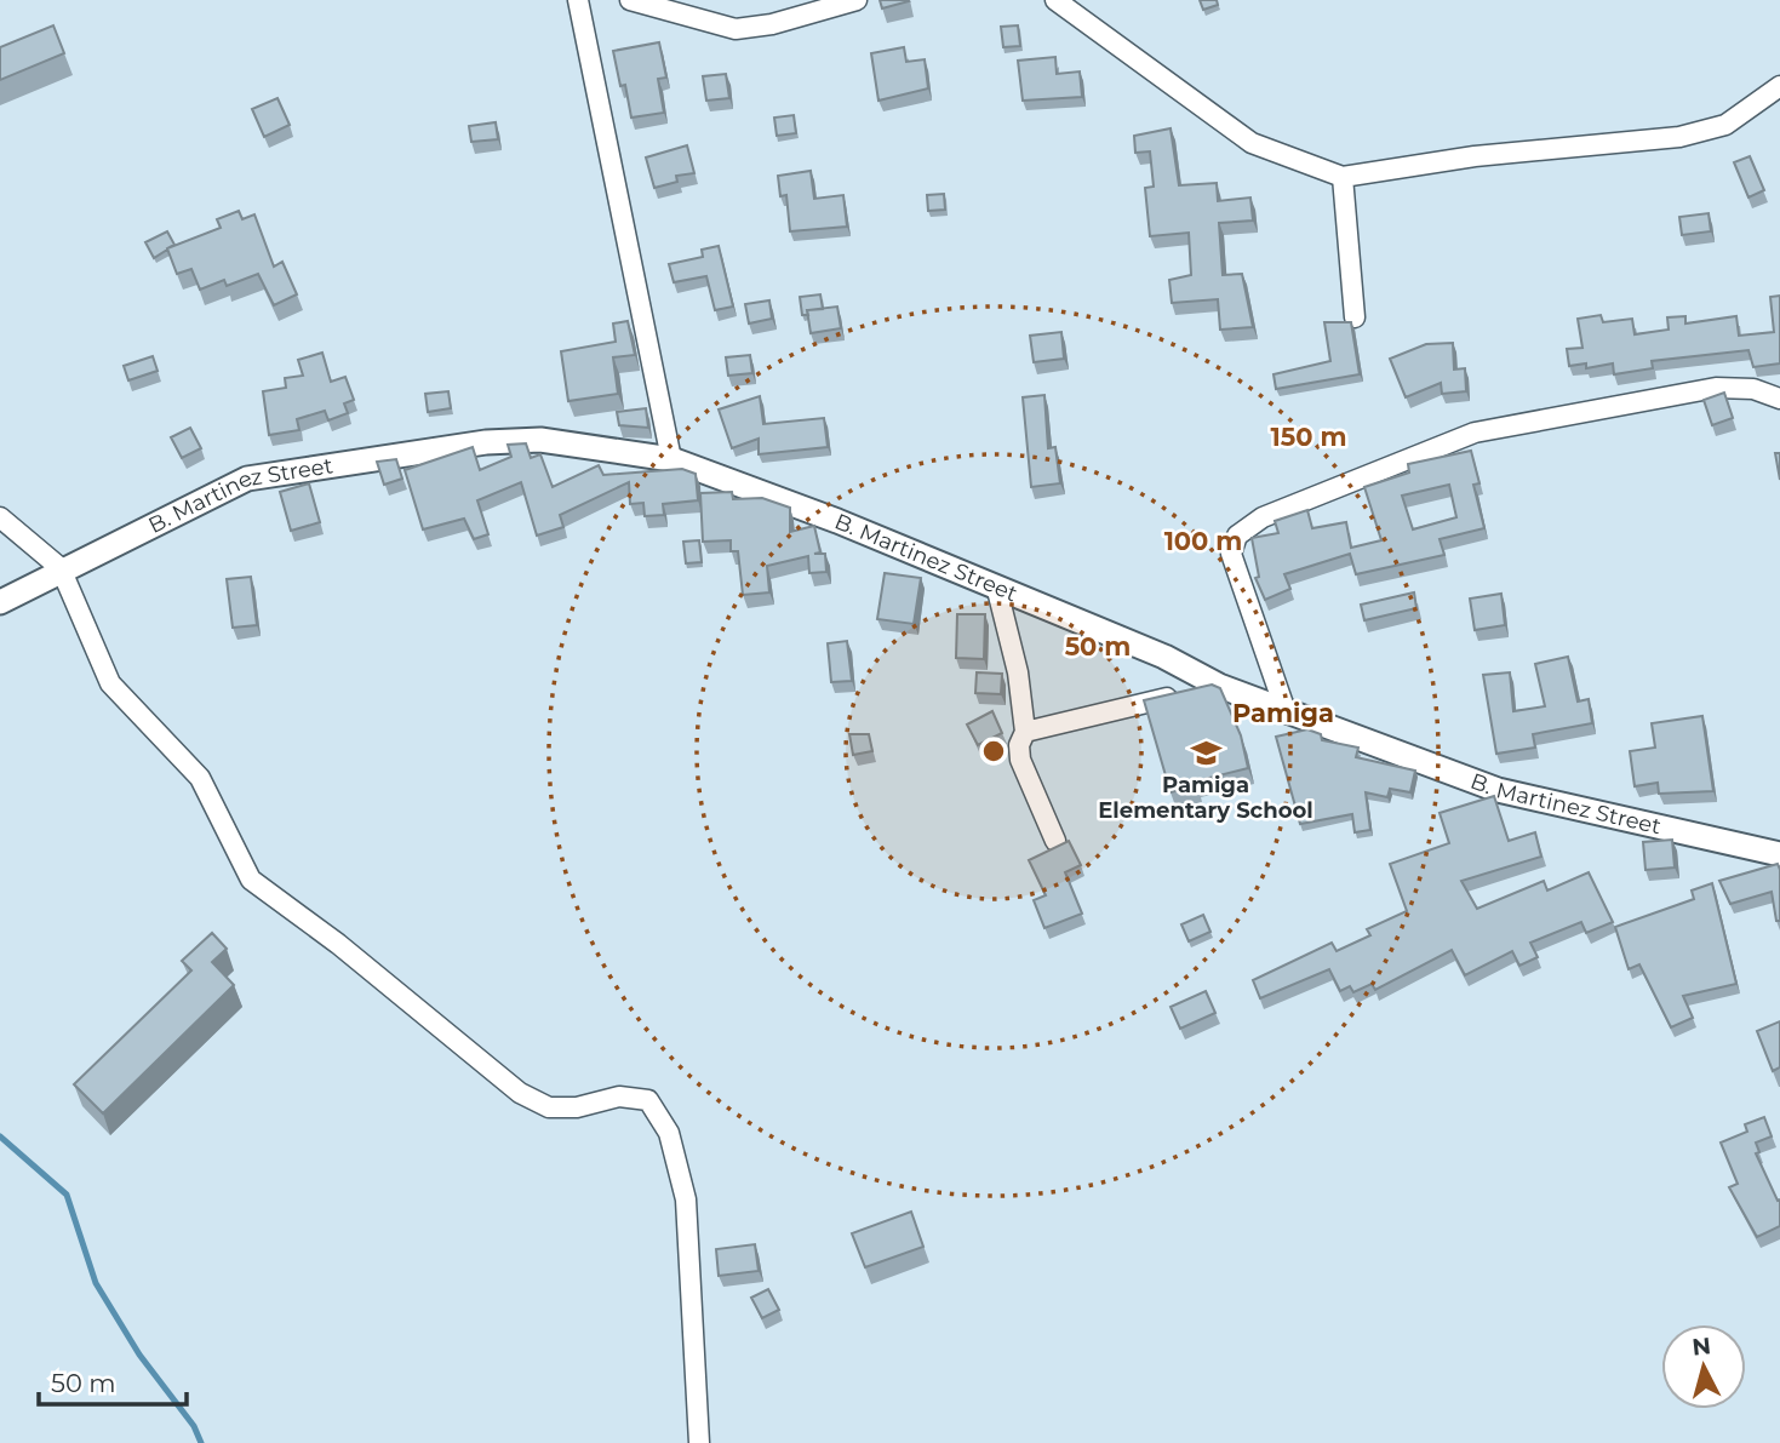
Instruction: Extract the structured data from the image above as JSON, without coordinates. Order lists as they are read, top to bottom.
{
  "streets": {
    "street": ["B. Martinez Street"]
  },
  "districts": ["Pamiga"],
  "places": {
    "school or university": ["Pamiga Elementary School"]
  },
  "scale_bar": "50 m",
  "north": "top",
  "rings": ["150 m", "100 m", "50 m"]
}
